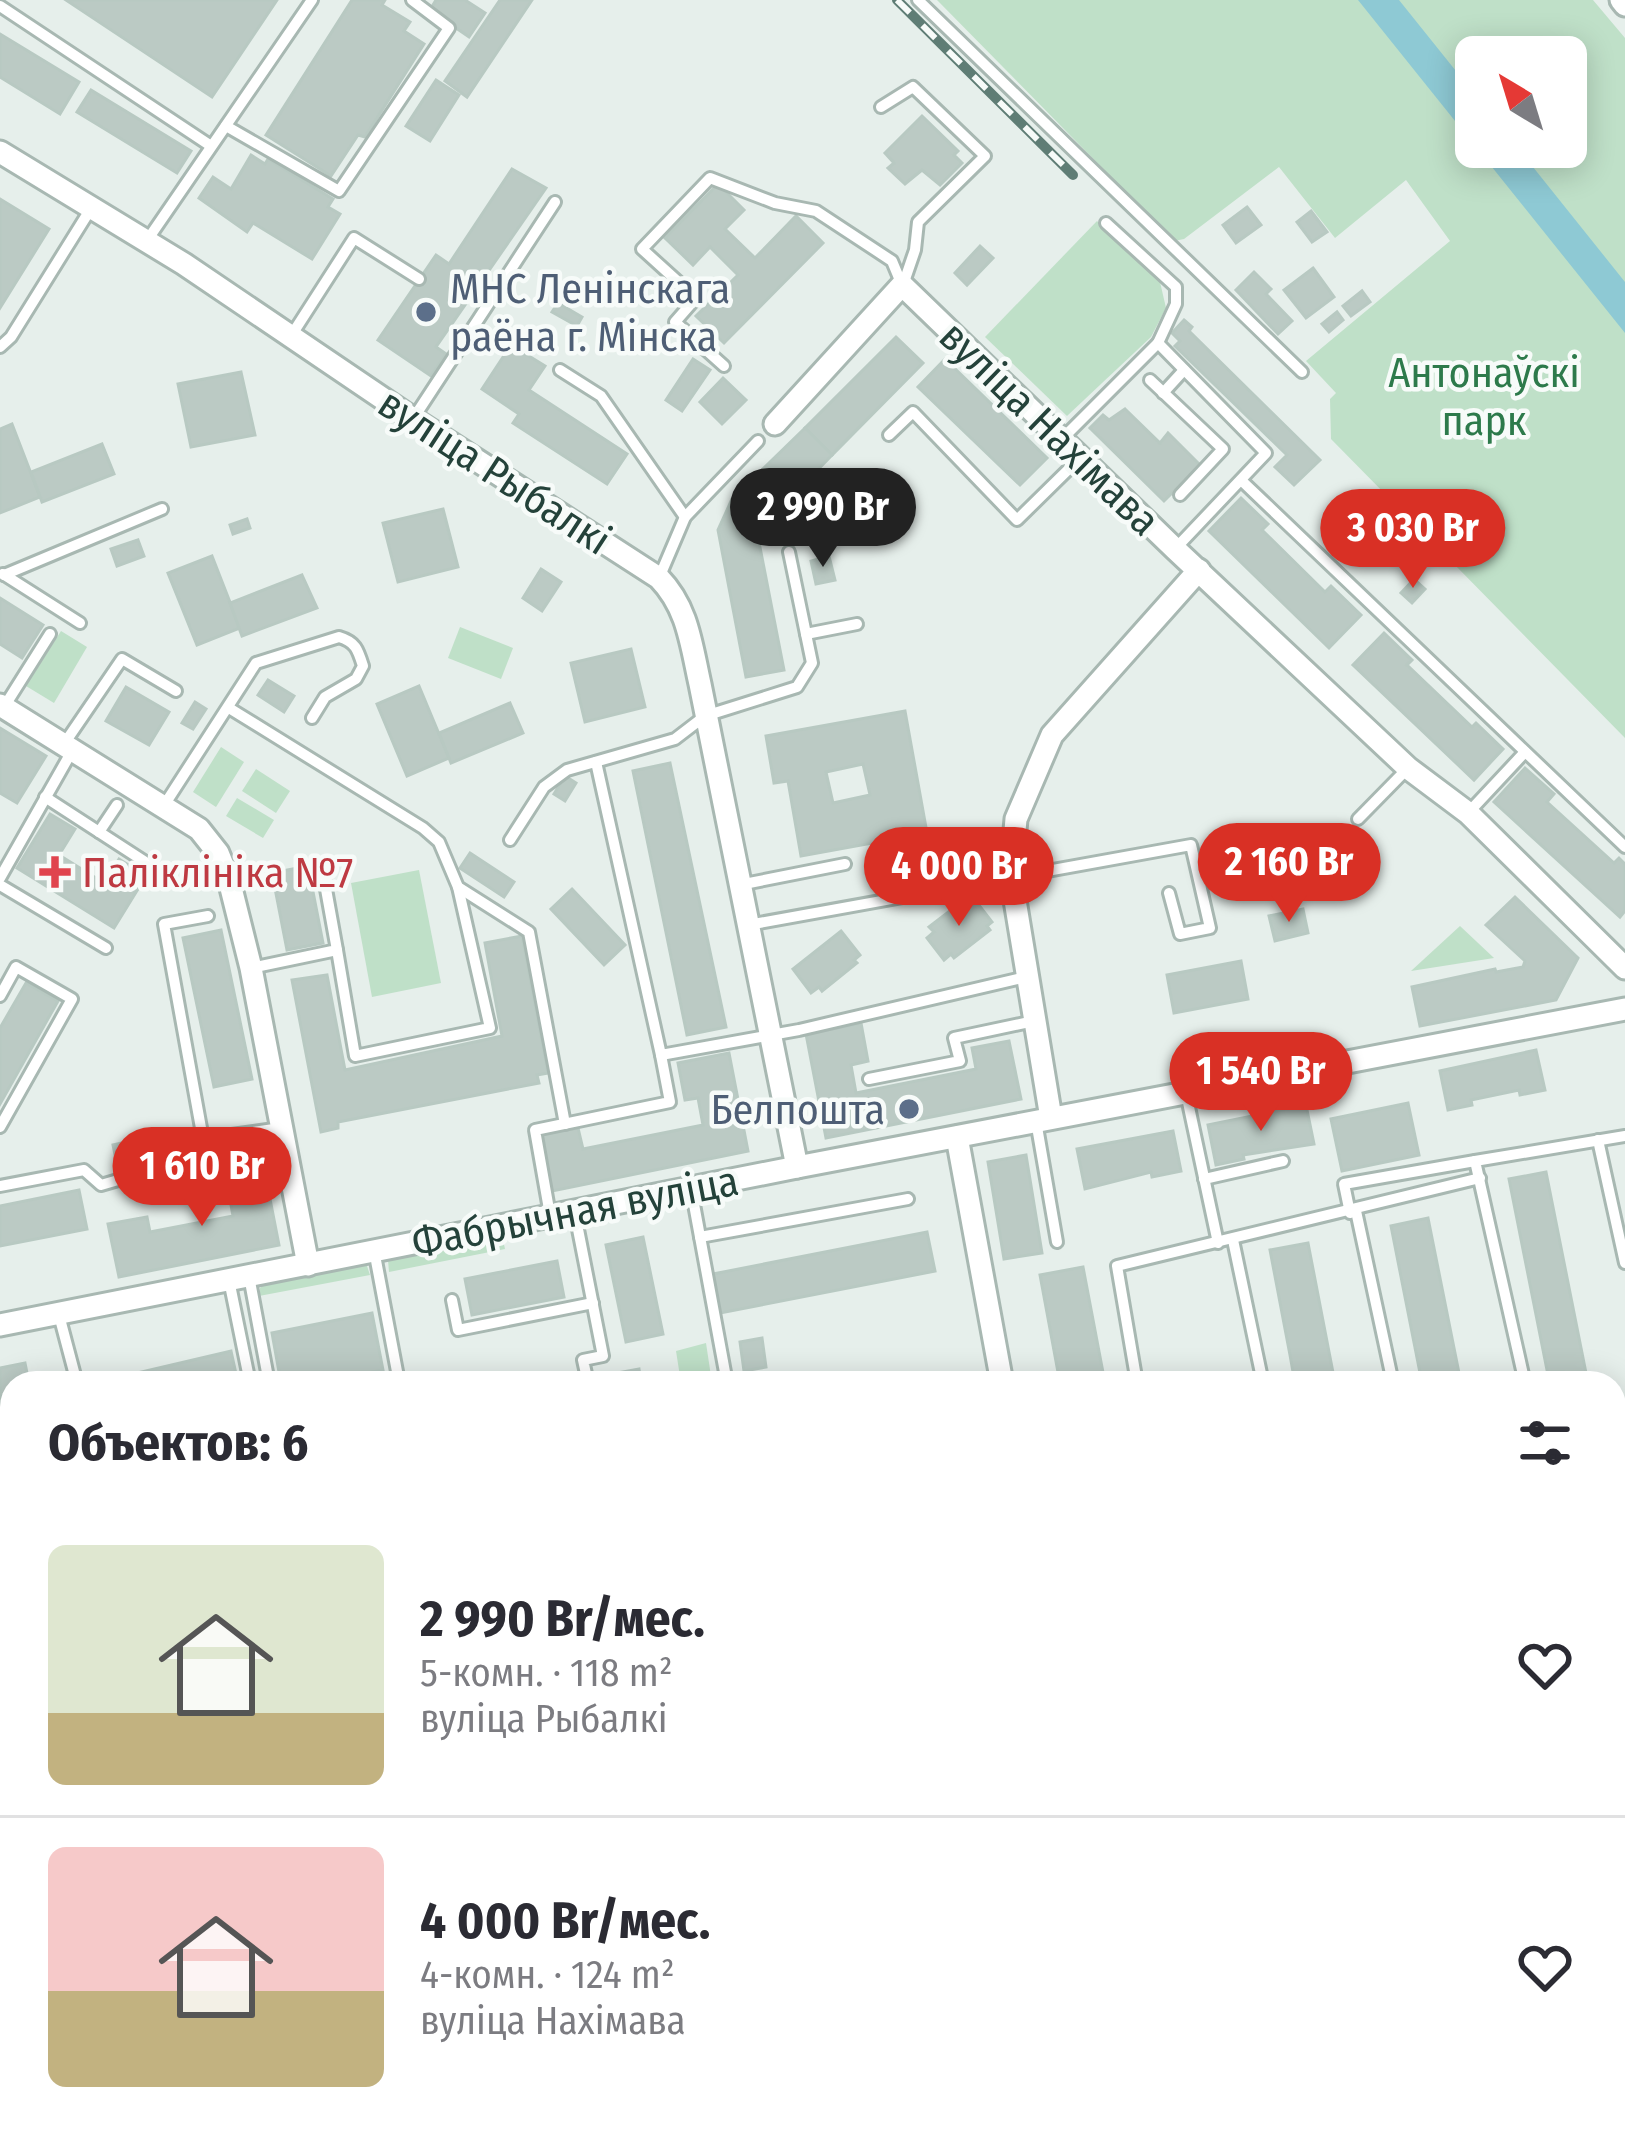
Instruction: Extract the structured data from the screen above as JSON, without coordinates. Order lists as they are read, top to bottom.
{
  "streets": {
    "street": ["вуліца Нахімава", "вуліца Рыбалкі", "Фабрычная вуліца"]
  },
  "crossings": [
    ["вуліца Нахімава", "Фабрычная вуліца"],
    ["вуліца Рыбалкі", "Фабрычная вуліца"]
  ],
  "parks": ["Антонаўскі парк"],
  "places": {
    "other": ["МНС Ленінскага раёна г. Мінска", "Белпошта"],
    "health": ["Паліклініка №7"]
  },
  "north": "top left",
  "page": {
    "price": [
      "2 990 Br",
      "3 030 Br",
      "2 160 Br",
      "4 000 Br",
      "1 540 Br",
      "1 610 Br"
    ],
    "heading": "Объектов: 6",
    "list": [
      {
        "name": "2 990 Br/мес.",
        "note": "5-комн. · 118 m² · вуліца Рыбалкі"
      },
      {
        "name": "4 000 Br/мес.",
        "note": "4-комн. · 124 m² · вуліца Нахімава"
      }
    ]
  }
}
